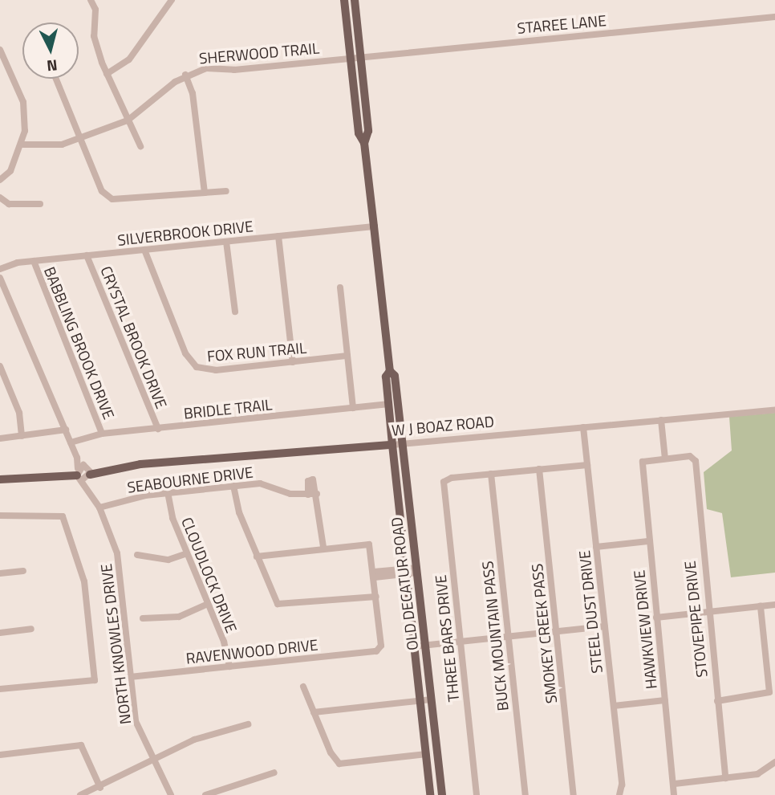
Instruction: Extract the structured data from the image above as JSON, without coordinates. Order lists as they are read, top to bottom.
{
  "streets": {
    "main road": ["W J BOAZ ROAD", "OLD DECATUR ROAD"],
    "street": [
      "STAREE LANE",
      "SHERWOOD TRAIL",
      "SILVERBROOK DRIVE",
      "CRYSTAL BROOK DRIVE",
      "BABBLING BROOK DRIVE",
      "FOX RUN TRAIL",
      "BRIDLE TRAIL",
      "SEABOURNE DRIVE",
      "CLOUDLOCK DRIVE",
      "STEEL DUST DRIVE",
      "STOVEPIPE DRIVE",
      "HAWKVIEW DRIVE",
      "SMOKEY CREEK PASS",
      "BUCK MOUNTAIN PASS",
      "THREE BARS DRIVE",
      "NORTH KNOWLES DRIVE",
      "RAVENWOOD DRIVE"
    ]
  },
  "crossings": [
    ["STAREE LANE", "SHERWOOD TRAIL"],
    ["STAREE LANE", "OLD DECATUR ROAD"],
    ["SHERWOOD TRAIL", "OLD DECATUR ROAD"],
    ["SILVERBROOK DRIVE", "CRYSTAL BROOK DRIVE"],
    ["SILVERBROOK DRIVE", "BABBLING BROOK DRIVE"],
    ["SILVERBROOK DRIVE", "FOX RUN TRAIL"],
    ["SILVERBROOK DRIVE", "OLD DECATUR ROAD"],
    ["CRYSTAL BROOK DRIVE", "BRIDLE TRAIL"],
    ["BABBLING BROOK DRIVE", "BRIDLE TRAIL"],
    ["BRIDLE TRAIL", "OLD DECATUR ROAD"],
    ["W J BOAZ ROAD", "OLD DECATUR ROAD"],
    ["W J BOAZ ROAD", "STEEL DUST DRIVE"],
    ["W J BOAZ ROAD", "NORTH KNOWLES DRIVE"],
    ["SEABOURNE DRIVE", "CLOUDLOCK DRIVE"],
    ["SEABOURNE DRIVE", "NORTH KNOWLES DRIVE"],
    ["CLOUDLOCK DRIVE", "RAVENWOOD DRIVE"],
    ["STOVEPIPE DRIVE", "HAWKVIEW DRIVE"],
    ["BUCK MOUNTAIN PASS", "THREE BARS DRIVE"],
    ["NORTH KNOWLES DRIVE", "RAVENWOOD DRIVE"]
  ],
  "north": "bottom"
}
